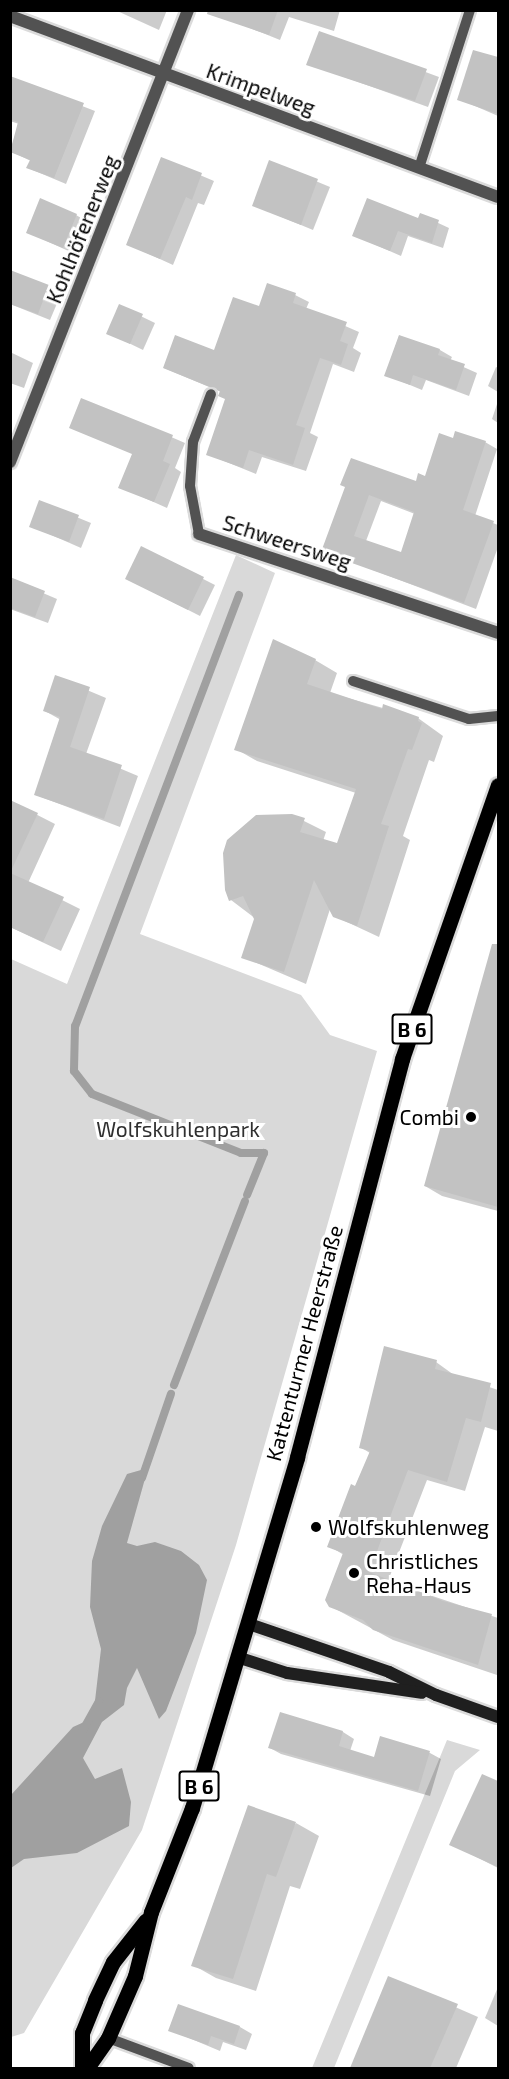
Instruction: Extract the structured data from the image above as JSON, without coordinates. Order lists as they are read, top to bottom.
{
  "streets": {
    "main road": ["B 6", "Kattenturmer Heerstraße"],
    "street": ["Krimpelweg", "Kohlhöfenerweg", "Schweersweg"]
  },
  "crossings": [
    ["Krimpelweg", "Kohlhöfenerweg"]
  ],
  "parks": ["Wolfskuhlenpark"],
  "places": ["Combi", "Wolfskuhlenweg", "Christliches Reha-Haus"]
}
